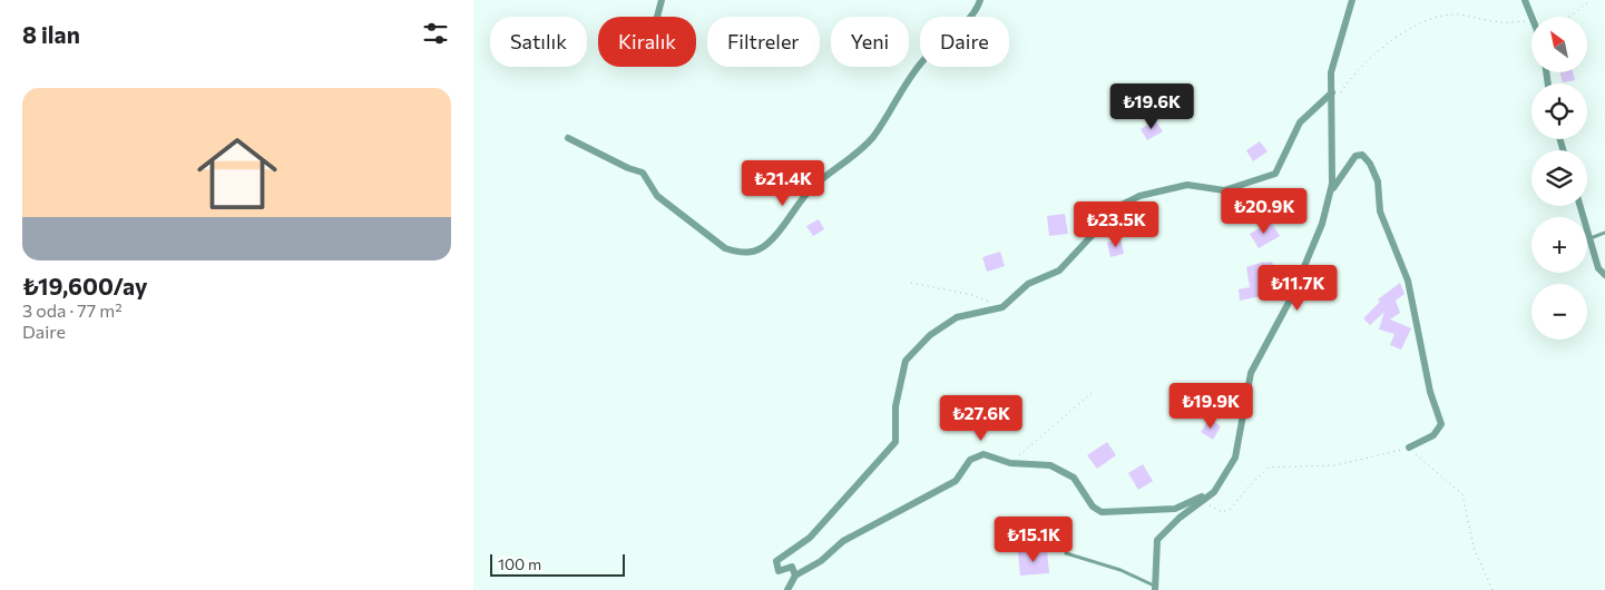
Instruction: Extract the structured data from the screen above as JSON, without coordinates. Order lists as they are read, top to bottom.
{
  "scale_bar": "100 m",
  "north": "top left",
  "page": {
    "heading": "8 ilan",
    "map_buttons": ["+", "−"],
    "chip": [
      "Satılık",
      "Kiralık",
      "Filtreler",
      "Yeni",
      "Daire"
    ],
    "list": [
      {
        "name": "₺19,600/ay",
        "note": "3 oda · 77 m² · Daire"
      }
    ],
    "price": [
      "₺19.6K",
      "₺21.4K",
      "₺20.9K",
      "₺23.5K",
      "₺11.7K",
      "₺19.9K",
      "₺27.6K",
      "₺15.1K"
    ],
    "scale": "100 m"
  }
}
